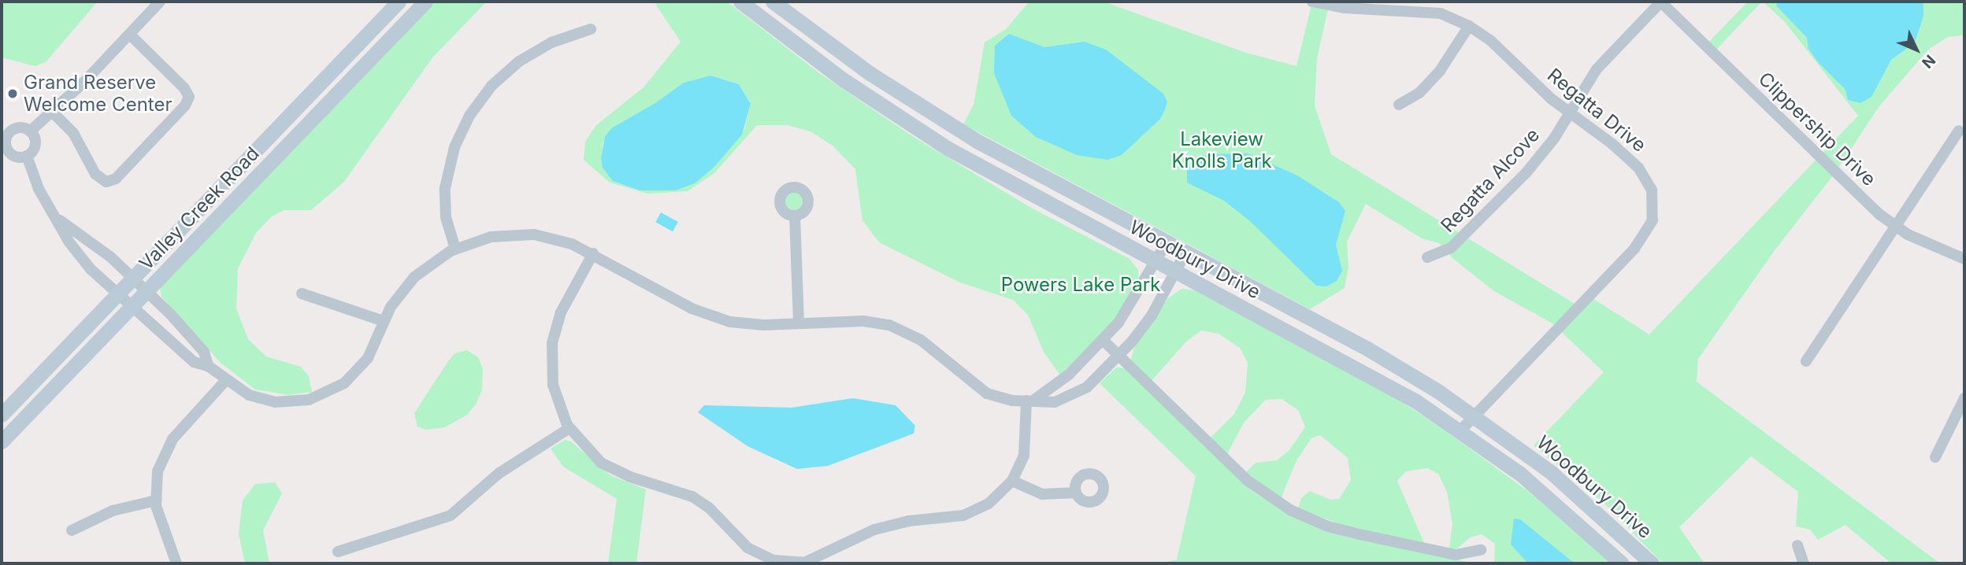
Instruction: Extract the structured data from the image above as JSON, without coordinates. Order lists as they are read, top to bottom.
{
  "streets": {
    "main road": ["Valley Creek Road", "Woodbury Drive"],
    "street": ["Regatta Drive", "Clippership Drive", "Regatta Alcove"]
  },
  "crossings": [
    ["Regatta Drive", "Regatta Alcove"],
    ["Regatta Drive", "Woodbury Drive"],
    ["Clippership Drive", "Regatta Alcove"]
  ],
  "parks": ["Lakeview Knolls Park", "Powers Lake Park"],
  "places": ["Grand Reserve Welcome Center"],
  "north": "bottom right"
}
